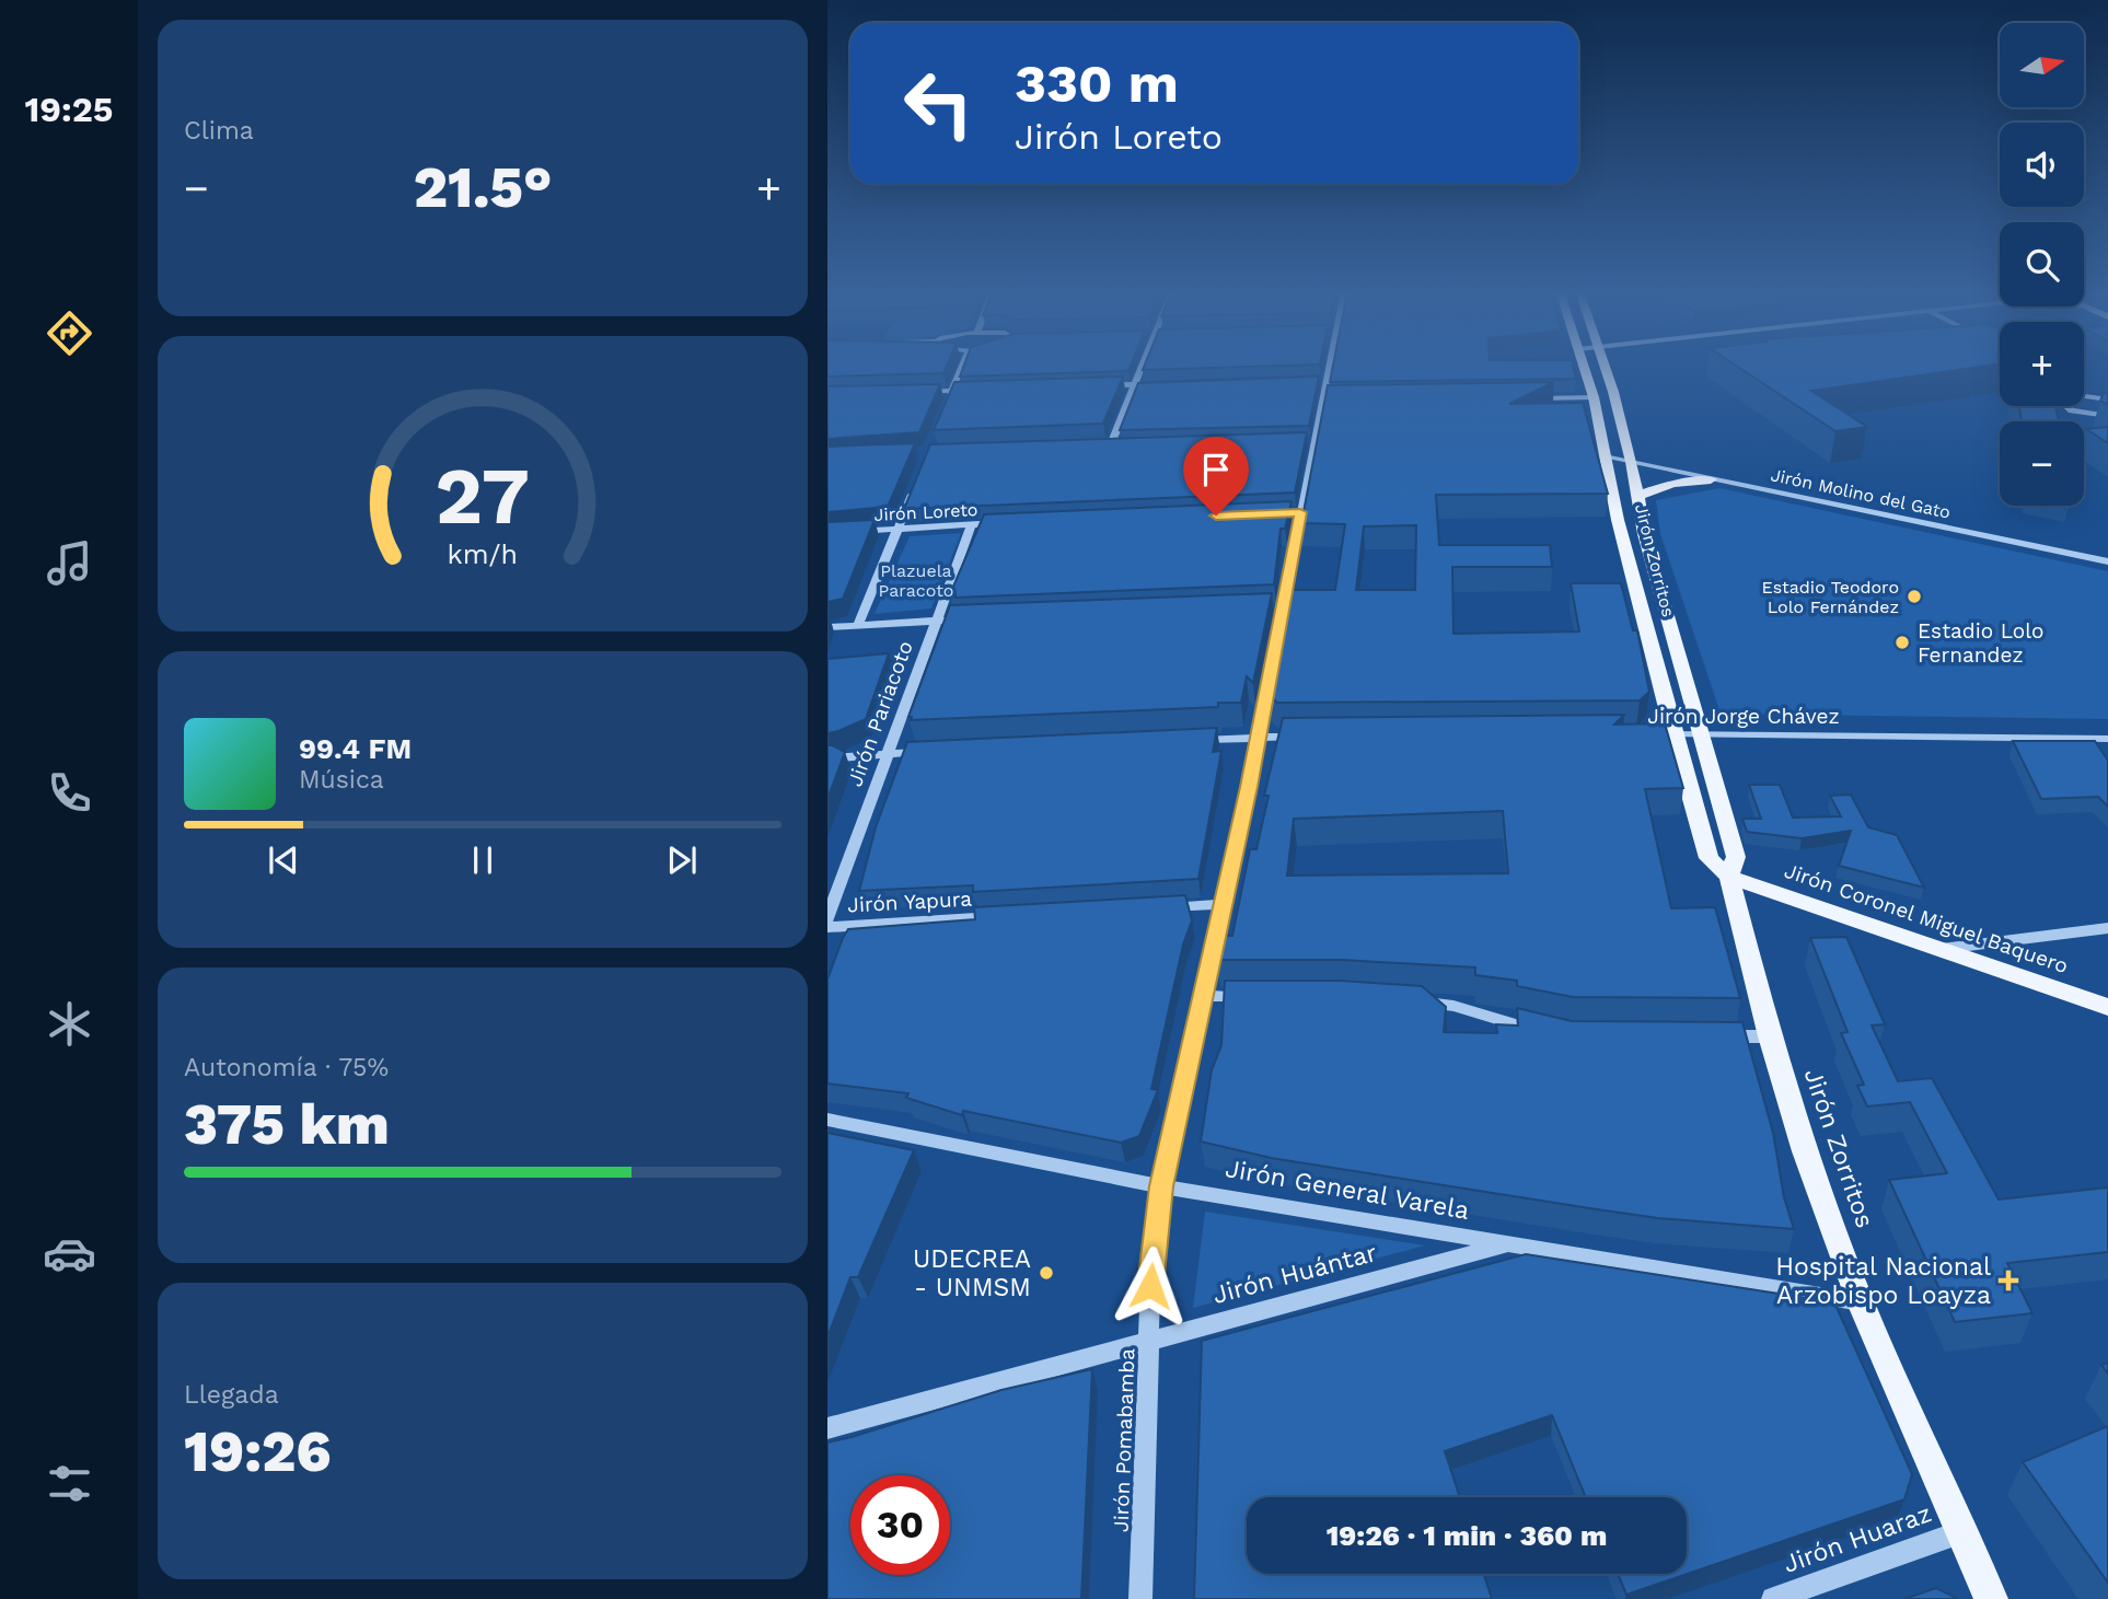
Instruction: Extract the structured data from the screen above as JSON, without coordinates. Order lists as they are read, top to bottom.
{
  "streets": {
    "main road": ["Jirón Zorritos", "Jirón Coronel Miguel Baquero"],
    "street": [
      "Jirón Molino del Gato",
      "Jirón Loreto",
      "Jirón Pariacoto",
      "Jirón Jorge Chávez",
      "Jirón Yapura",
      "Jirón General Varela",
      "Jirón Huántar",
      "Jirón Pomabamba",
      "Jirón Huaraz"
    ]
  },
  "crossings": [
    ["Jirón Molino del Gato", "Jirón Zorritos"],
    ["Jirón Loreto", "Jirón Pariacoto"],
    ["Jirón Zorritos", "Jirón Jorge Chávez"],
    ["Jirón Zorritos", "Jirón Coronel Miguel Baquero"],
    ["Jirón Zorritos", "Jirón General Varela"],
    ["Jirón Zorritos", "Jirón Huaraz"],
    ["Jirón General Varela", "Jirón Huántar"],
    ["Jirón General Varela", "Jirón Pomabamba"],
    ["Jirón Huántar", "Jirón Pomabamba"]
  ],
  "parks": ["Plazuela Paracoto"],
  "places": {
    "other": ["Estadio Teodoro Lolo Fernández", "Estadio Lolo Fernandez", "UDECREA - UNMSM"],
    "health": ["Hospital Nacional Arzobispo Loayza"]
  },
  "north": "right",
  "page": {
    "tabs": "19:25",
    "tile": [
      "Clima",
      ["Autonomía · 75%", "375 km"],
      ["Llegada", "19:26"]
    ],
    "map_buttons": ["+", "−"],
    "turn": ["330 m", "Jirón Loreto"],
    "heat": ["−", "21.5°", "+"],
    "song": ["99.4 FM", "Música"],
    "limit": "30",
    "trip": "19:26 · 1 min · 360 m",
    "gauge": ["27", "km/h"]
  }
}
